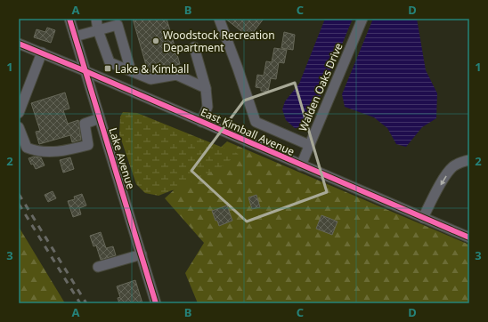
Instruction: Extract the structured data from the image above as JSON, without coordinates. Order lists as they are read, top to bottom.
{
  "streets": {
    "street": ["Walden Oaks Drive", "East Kimball Avenue", "Lake Avenue"]
  },
  "crossings": [
    ["Walden Oaks Drive", "East Kimball Avenue"],
    ["East Kimball Avenue", "Lake Avenue"]
  ],
  "places": {
    "other": ["Woodstock Recreation Department"],
    "transit": ["Lake & Kimball"]
  },
  "grid": {
    "columns": [
      "A",
      "B",
      "C",
      "D"
    ],
    "rows": ["1", "2", "3"]
  }
}
